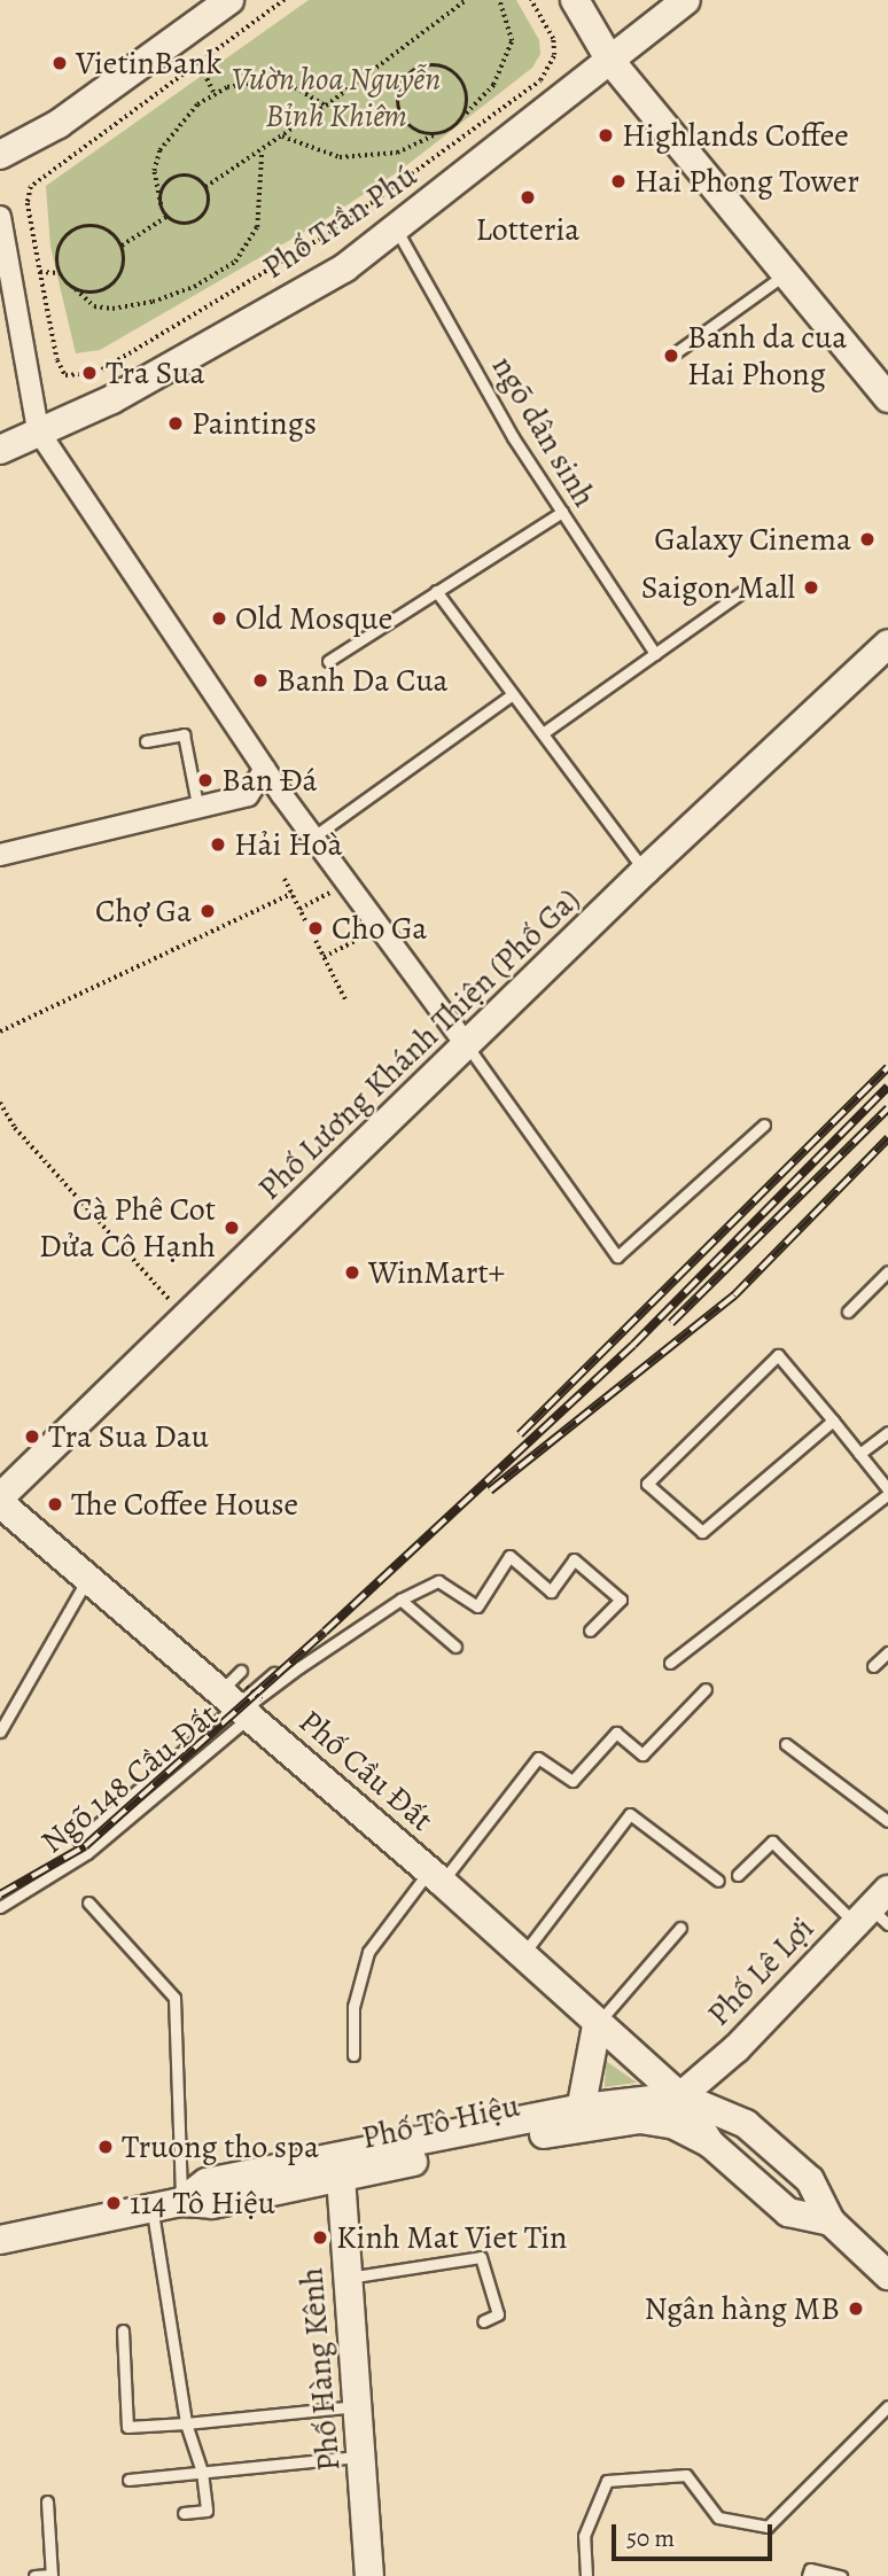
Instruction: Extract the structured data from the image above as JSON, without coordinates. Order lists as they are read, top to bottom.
{
  "streets": {
    "main road": [
      "Phố Trần Phú",
      "Phố Lương Khánh Thiện (Phố Ga)",
      "Phố Cầu Đất",
      "Phố Lê Lợi",
      "Phố Tô Hiệu",
      "Phố Hàng Kênh"
    ],
    "lane": ["ngõ dân sinh", "Ngõ 148 Cầu Đất"]
  },
  "crossings": [
    ["Phố Trần Phú", "ngõ dân sinh"],
    ["Phố Lương Khánh Thiện (Phố Ga)", "Phố Cầu Đất"],
    ["Phố Cầu Đất", "Ngõ 148 Cầu Đất"],
    ["Phố Cầu Đất", "Phố Lê Lợi"],
    ["Phố Cầu Đất", "Phố Tô Hiệu"],
    ["Phố Lê Lợi", "Phố Tô Hiệu"],
    ["Phố Tô Hiệu", "Phố Hàng Kênh"]
  ],
  "parks": ["Vườn hoa Nguyễn Bỉnh Khiêm"],
  "places": [
    "VietinBank",
    "Highlands Coffee",
    "Hai Phong Tower",
    "Lotteria",
    "Banh da cua Hai Phong",
    "Tra Sua",
    "Paintings",
    "Galaxy Cinema",
    "Saigon Mall",
    "Old Mosque",
    "Banh Da Cua",
    "Ban Đá",
    "Hải Hoà",
    "Chợ Ga",
    "Cho Ga",
    "Cà Phê Cot Dửa Cô Hạnh",
    "WinMart+",
    "Tra Sua Dau",
    "The Coffee House",
    "Truong tho spa",
    "114 Tô Hiệu",
    "Kinh Mat Viet Tin",
    "Ngân hàng MB"
  ],
  "scale_bar": "50 m"
}
